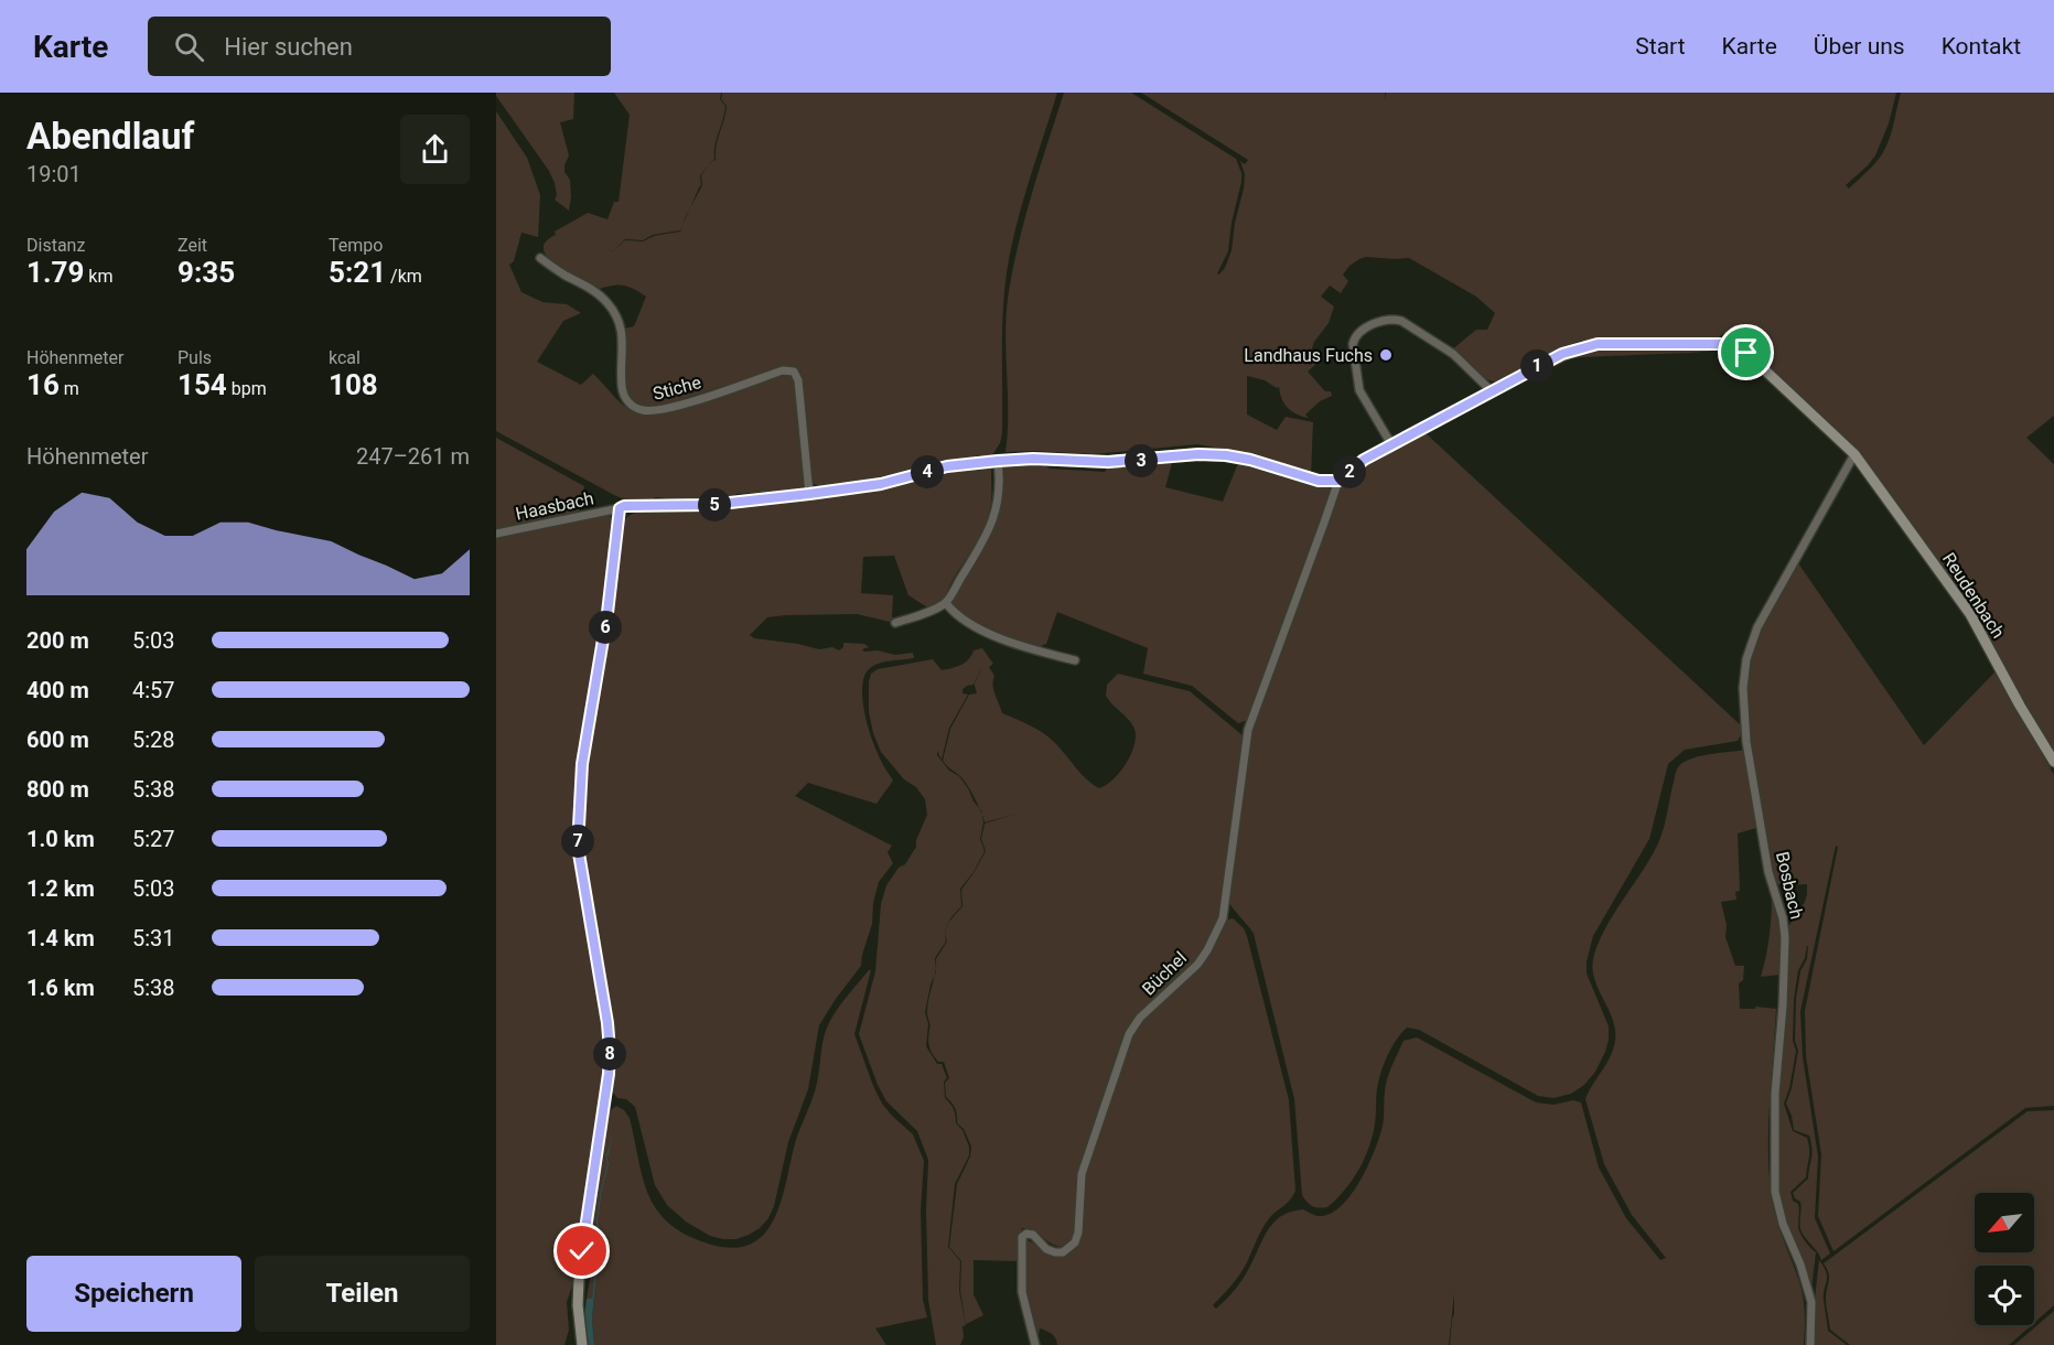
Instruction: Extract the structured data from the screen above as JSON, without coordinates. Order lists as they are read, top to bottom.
{
  "streets": {
    "street": [
      "Stiche",
      "Haasbach",
      "Reudenbach",
      "Bosbach",
      "Büchel"
    ]
  },
  "crossings": [
    ["Reudenbach", "Bosbach"],
    ["Reudenbach", "Büchel"]
  ],
  "places": ["Landhaus Fuchs"],
  "north": "bottom left",
  "page": {
    "header": "Karte",
    "search": "Hier suchen",
    "nav": [
      "Start",
      "Karte",
      "Über uns",
      "Kontakt"
    ],
    "heading": ["Abendlauf", "19:01"],
    "stats": [
      ["Distanz", "1.79 km"],
      ["Zeit", "9:35"],
      ["Tempo", "5:21 /km"],
      ["Höhenmeter", "16 m"],
      ["Puls", "154 bpm"],
      ["kcal", "108"]
    ],
    "pins": [
      "1",
      "3",
      "2",
      "4",
      "5",
      "6",
      "7",
      "8"
    ],
    "chart": ["Höhenmeter", "247–261 m"],
    "list": [
      {
        "name": "200 m",
        "note": "5:03"
      },
      {
        "name": "400 m",
        "note": "4:57"
      },
      {
        "name": "600 m",
        "note": "5:28"
      },
      {
        "name": "800 m",
        "note": "5:38"
      },
      {
        "name": "1.0 km",
        "note": "5:27"
      },
      {
        "name": "1.2 km",
        "note": "5:03"
      },
      {
        "name": "1.4 km",
        "note": "5:31"
      },
      {
        "name": "1.6 km",
        "note": "5:38"
      }
    ],
    "buttons": ["Speichern", "Teilen"]
  }
}
